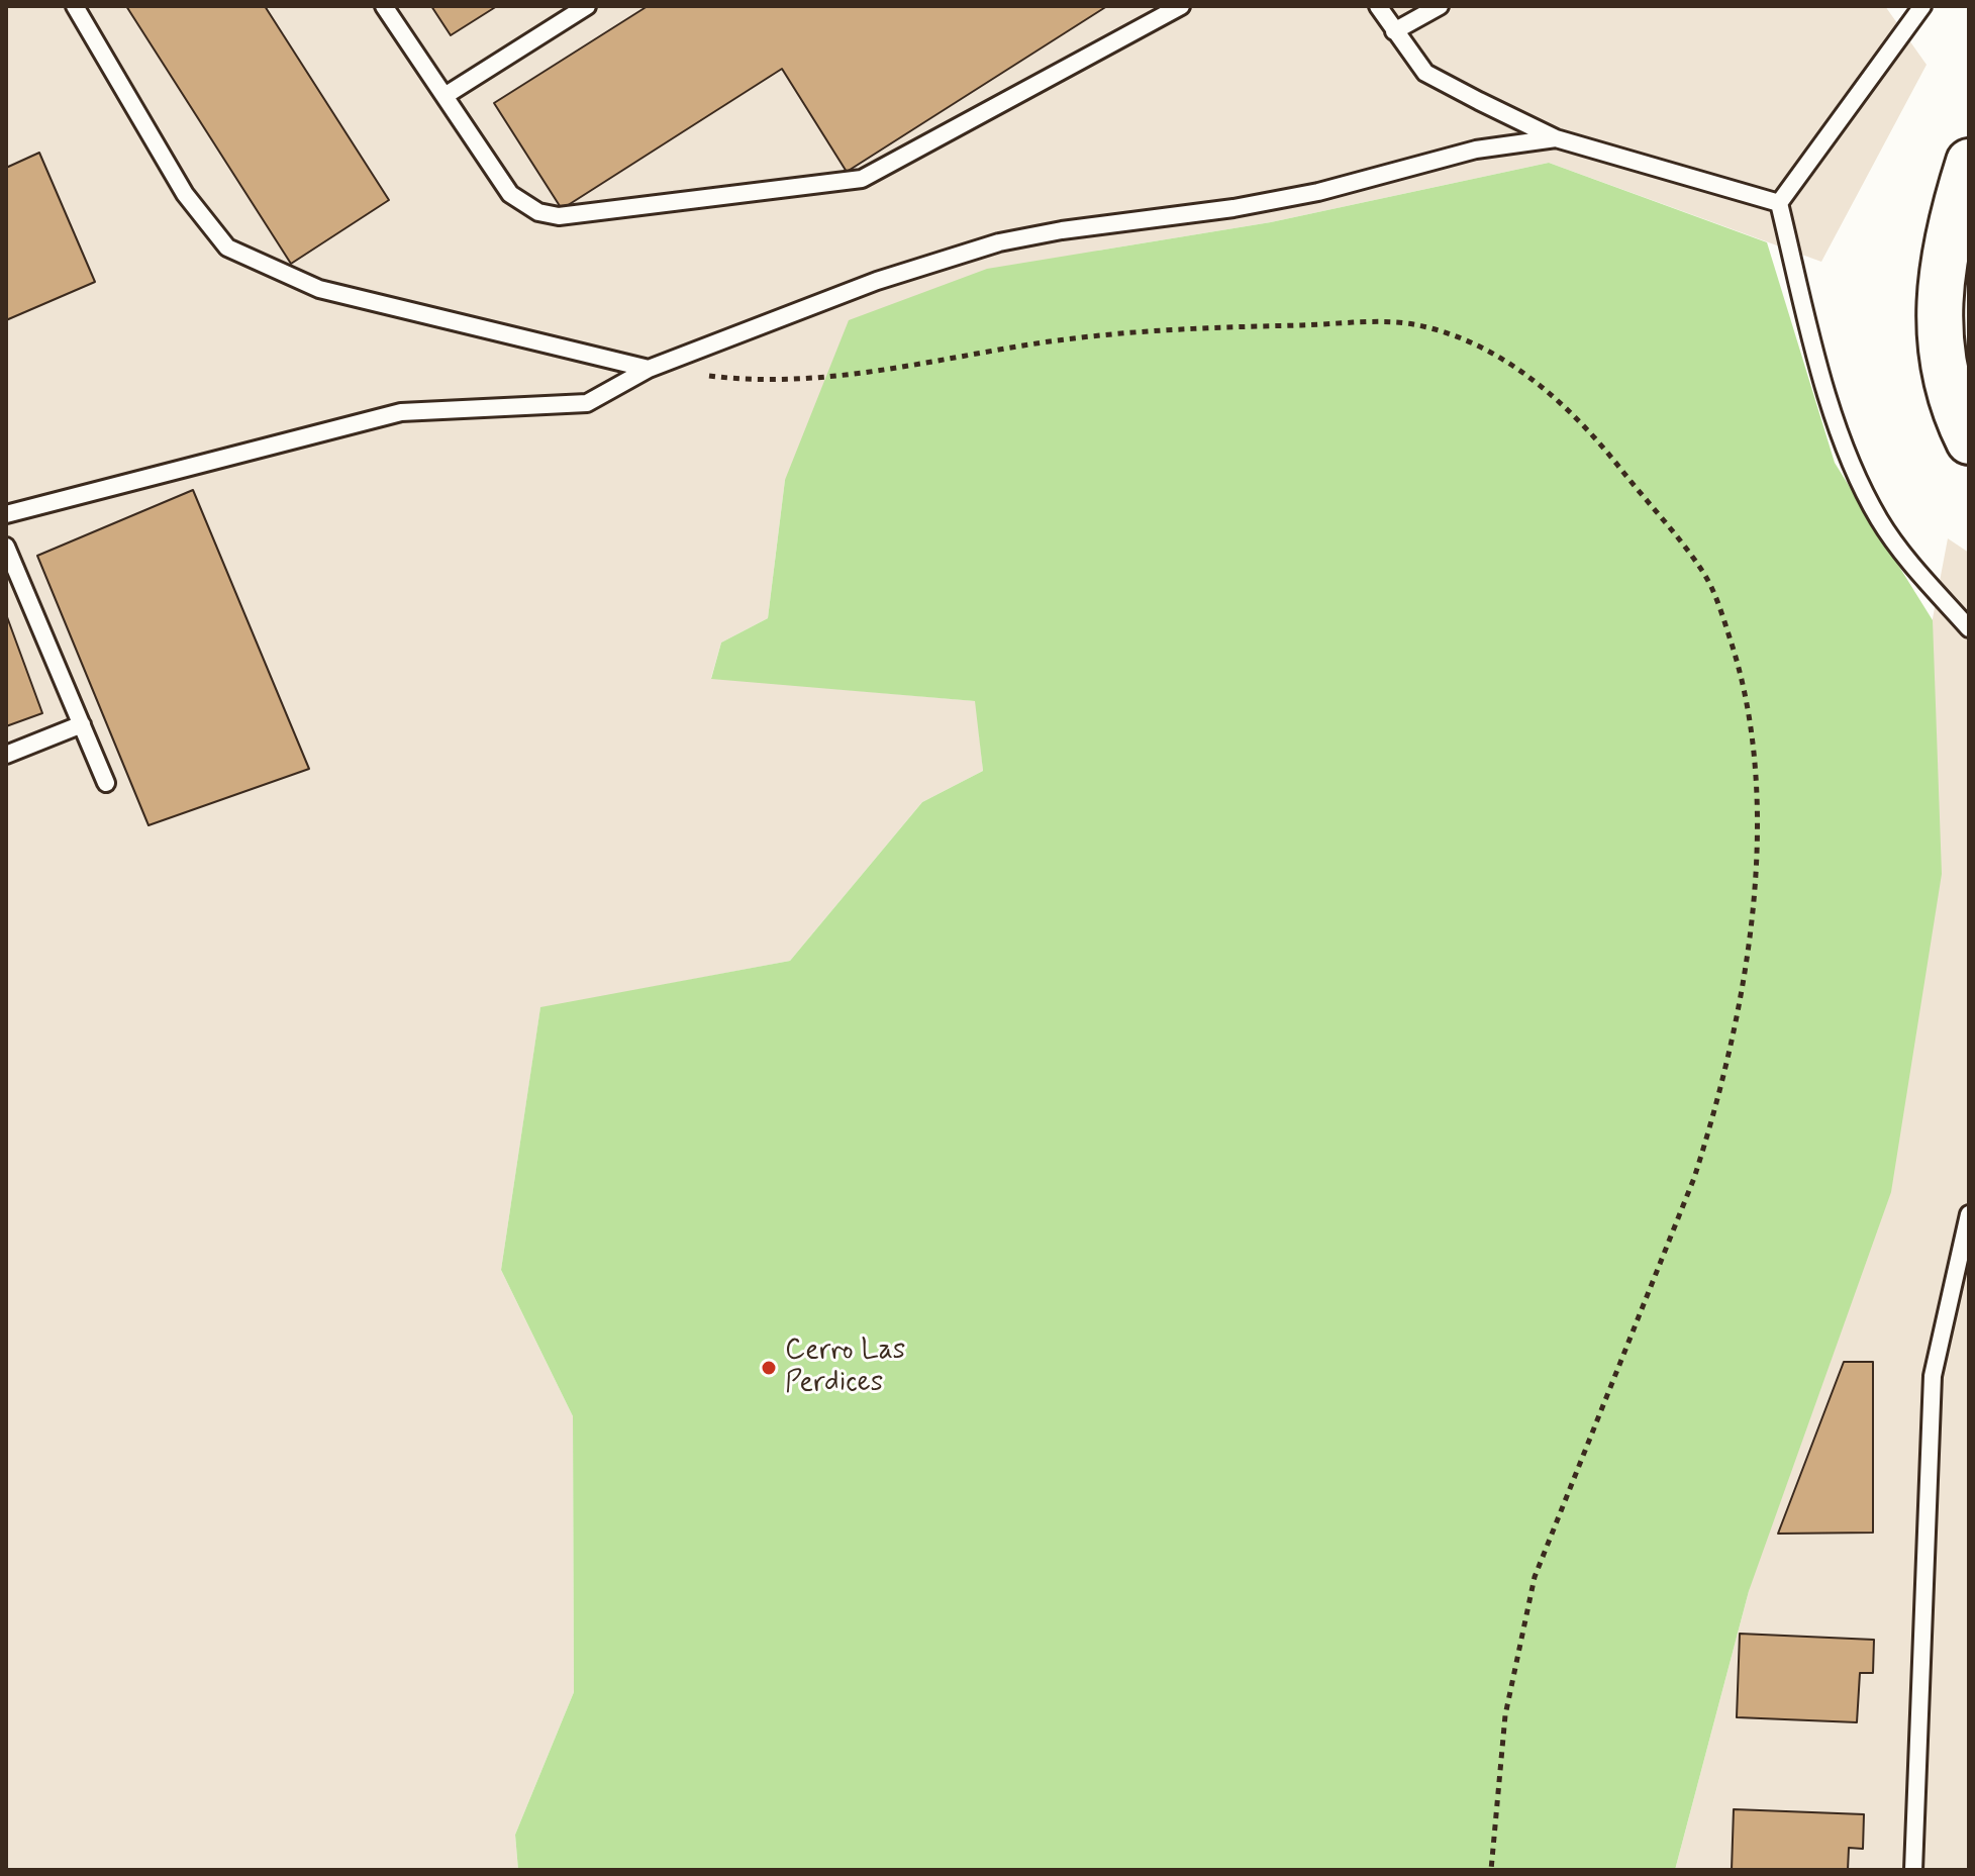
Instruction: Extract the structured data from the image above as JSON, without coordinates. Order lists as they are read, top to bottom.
{
  "places": ["Cerro Las Perdices"]
}
